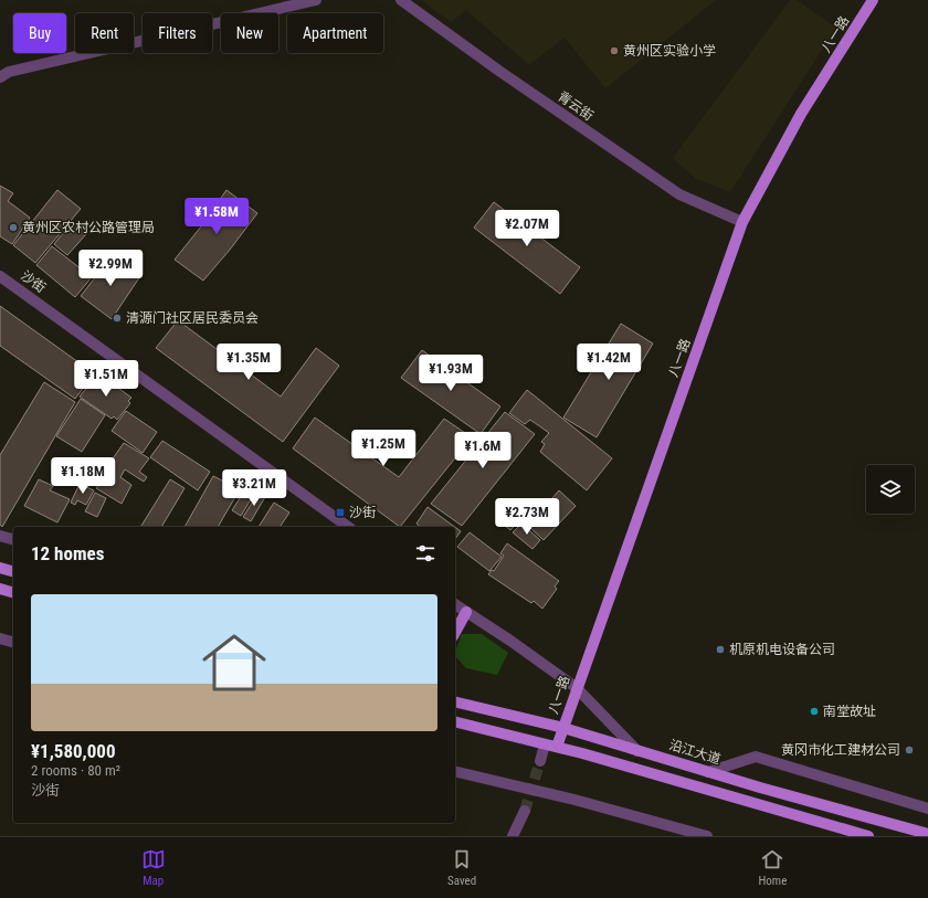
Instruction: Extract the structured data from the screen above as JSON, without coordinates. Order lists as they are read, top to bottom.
{
  "streets": {
    "main road": ["八一路", "沿江大道"],
    "street": ["青云街", "沙街"]
  },
  "crossings": [
    ["八一路", "青云街"],
    ["八一路", "沿江大道"]
  ],
  "places": {
    "other": [
      "黄州区实验小学",
      "黄州区农村公路管理局",
      "清源门社区居民委员会",
      "机原机电设备公司",
      "南堂故址",
      "黄冈市化工建材公司"
    ],
    "transit": ["沙街"]
  },
  "page": {
    "chip": [
      "Buy",
      "Rent",
      "Filters",
      "New",
      "Apartment"
    ],
    "price": [
      "¥1.58M",
      "¥2.07M",
      "¥2.99M",
      "¥1.35M",
      "¥1.42M",
      "¥1.93M",
      "¥1.51M",
      "¥1.25M",
      "¥1.6M",
      "¥1.18M",
      "¥3.21M",
      "¥2.73M"
    ],
    "heading": "12 homes",
    "list": [
      {
        "name": "¥1,580,000",
        "note": "2 rooms · 80 m² · 沙街"
      }
    ],
    "tabs": ["Map", "Saved", "Home"]
  }
}
